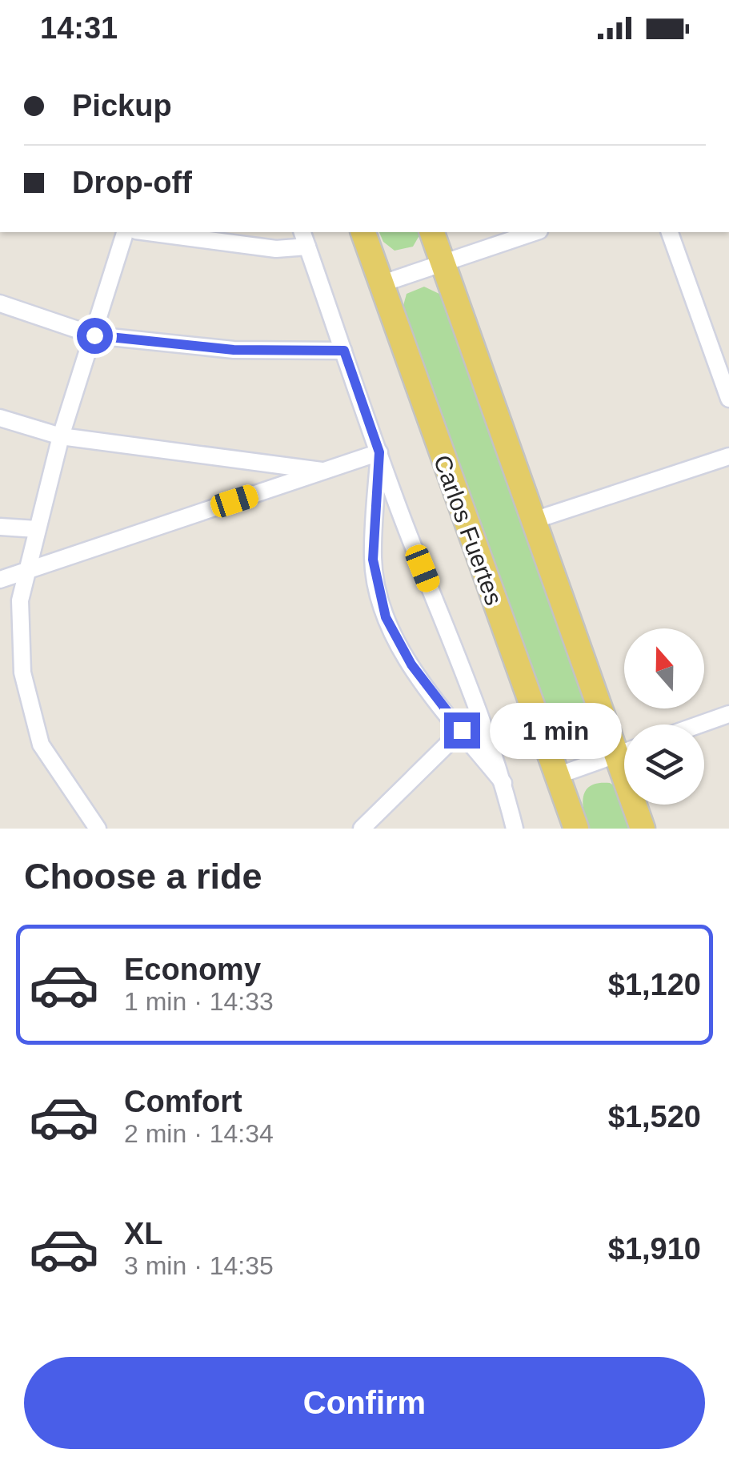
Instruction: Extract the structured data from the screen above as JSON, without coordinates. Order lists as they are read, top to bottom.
{
  "streets": {
    "main road": ["Carlos Fuertes"]
  },
  "north": "top",
  "page": {
    "status": "14:31",
    "banner": ["Pickup", "Drop-off"],
    "bubble": "1 min",
    "heading": "Choose a ride",
    "list": [
      {
        "name": "Economy",
        "note": "1 min · 14:33",
        "value": "$1,120"
      },
      {
        "name": "Comfort",
        "note": "2 min · 14:34",
        "value": "$1,520"
      },
      {
        "name": "XL",
        "note": "3 min · 14:35",
        "value": "$1,910"
      }
    ],
    "buttons": "Confirm"
  }
}
